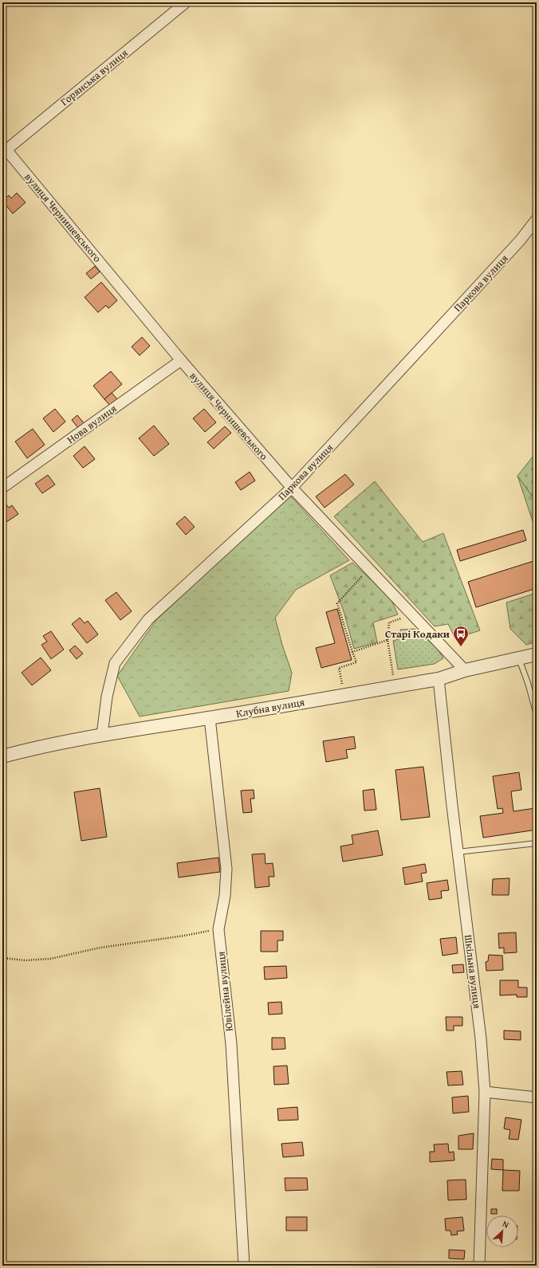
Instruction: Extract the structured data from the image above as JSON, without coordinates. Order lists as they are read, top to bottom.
{
  "streets": {
    "street": [
      "Горянська вулиця",
      "вулиця Чернишевського",
      "Паркова вулиця",
      "Нова вулиця",
      "Клубна вулиця",
      "Шкільна вулиця",
      "Ювілейна вулиця"
    ]
  },
  "crossings": [
    ["Горянська вулиця", "вулиця Чернишевського"],
    ["вулиця Чернишевського", "Паркова вулиця"],
    ["вулиця Чернишевського", "Нова вулиця"],
    ["вулиця Чернишевського", "Клубна вулиця"],
    ["Паркова вулиця", "Клубна вулиця"],
    ["Клубна вулиця", "Шкільна вулиця"],
    ["Клубна вулиця", "Ювілейна вулиця"]
  ],
  "places": {
    "bus stop": ["Старі Кодаки"]
  },
  "north": "top right"
}
